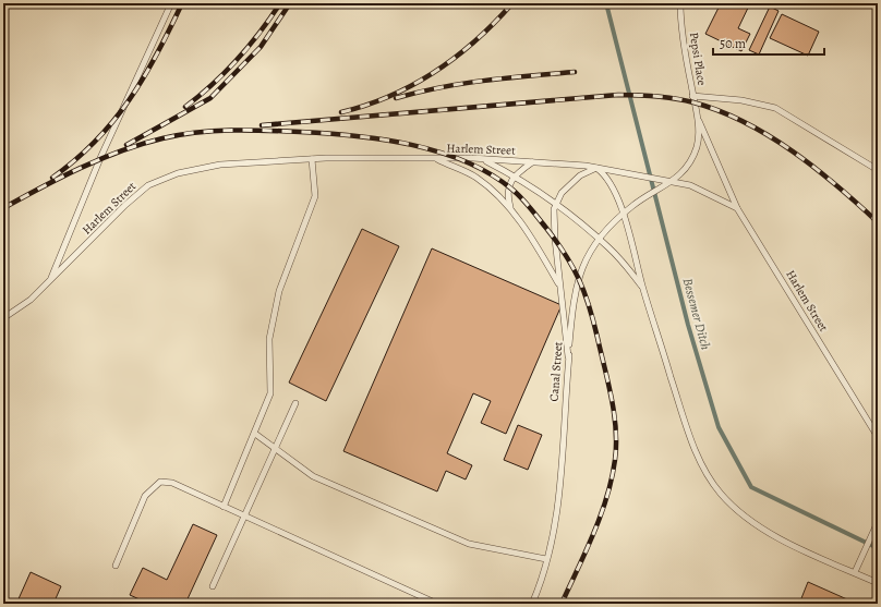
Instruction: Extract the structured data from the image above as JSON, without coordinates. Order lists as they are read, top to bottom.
{
  "streets": {
    "lane": ["Pepsi Place", "Harlem Street", "Canal Street"]
  },
  "crossings": [
    ["Pepsi Place", "Canal Street"],
    ["Harlem Street", "Canal Street"]
  ],
  "water": ["Bessemer Ditch"],
  "scale_bar": "50 m"
}
